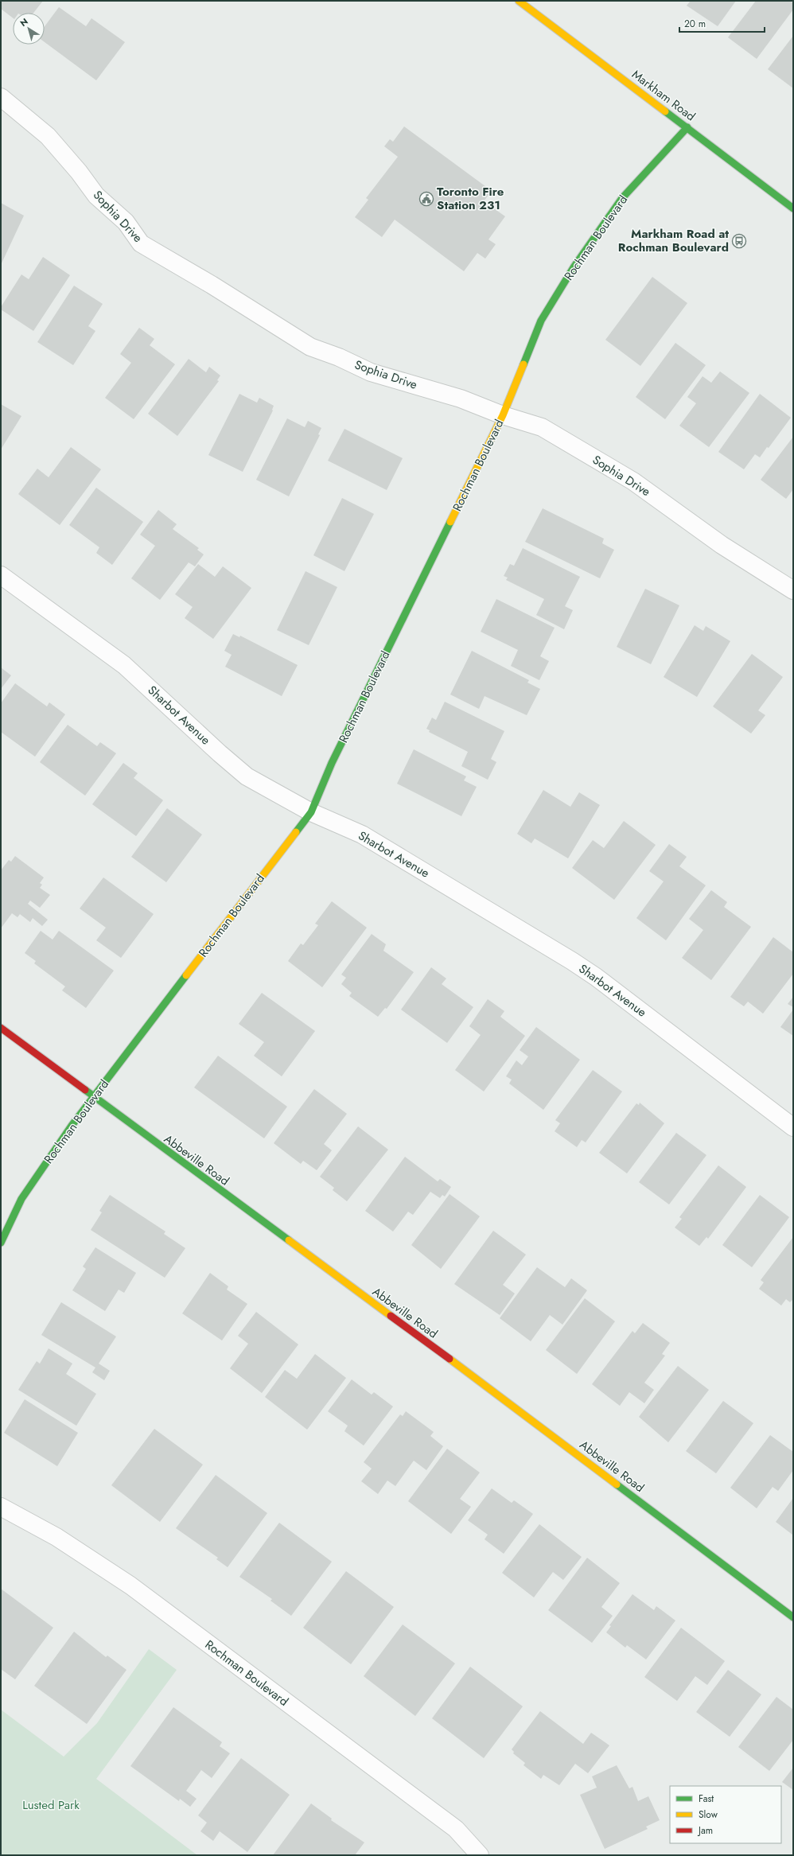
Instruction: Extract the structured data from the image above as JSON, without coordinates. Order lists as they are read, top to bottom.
{
  "streets": {
    "street": [
      "Markham Road",
      "Sophia Drive",
      "Rochman Boulevard",
      "Sharbot Avenue",
      "Abbeville Road"
    ]
  },
  "crossings": [
    ["Markham Road", "Rochman Boulevard"],
    ["Sophia Drive", "Rochman Boulevard"],
    ["Rochman Boulevard", "Sharbot Avenue"],
    ["Rochman Boulevard", "Abbeville Road"]
  ],
  "parks": ["Lusted Park"],
  "places": {
    "public building": ["Toronto Fire Station 231"],
    "bus stop": ["Markham Road at Rochman Boulevard"]
  },
  "legend": ["Fast", "Slow", "Jam"],
  "scale_bar": "20 m",
  "north": "top left"
}
